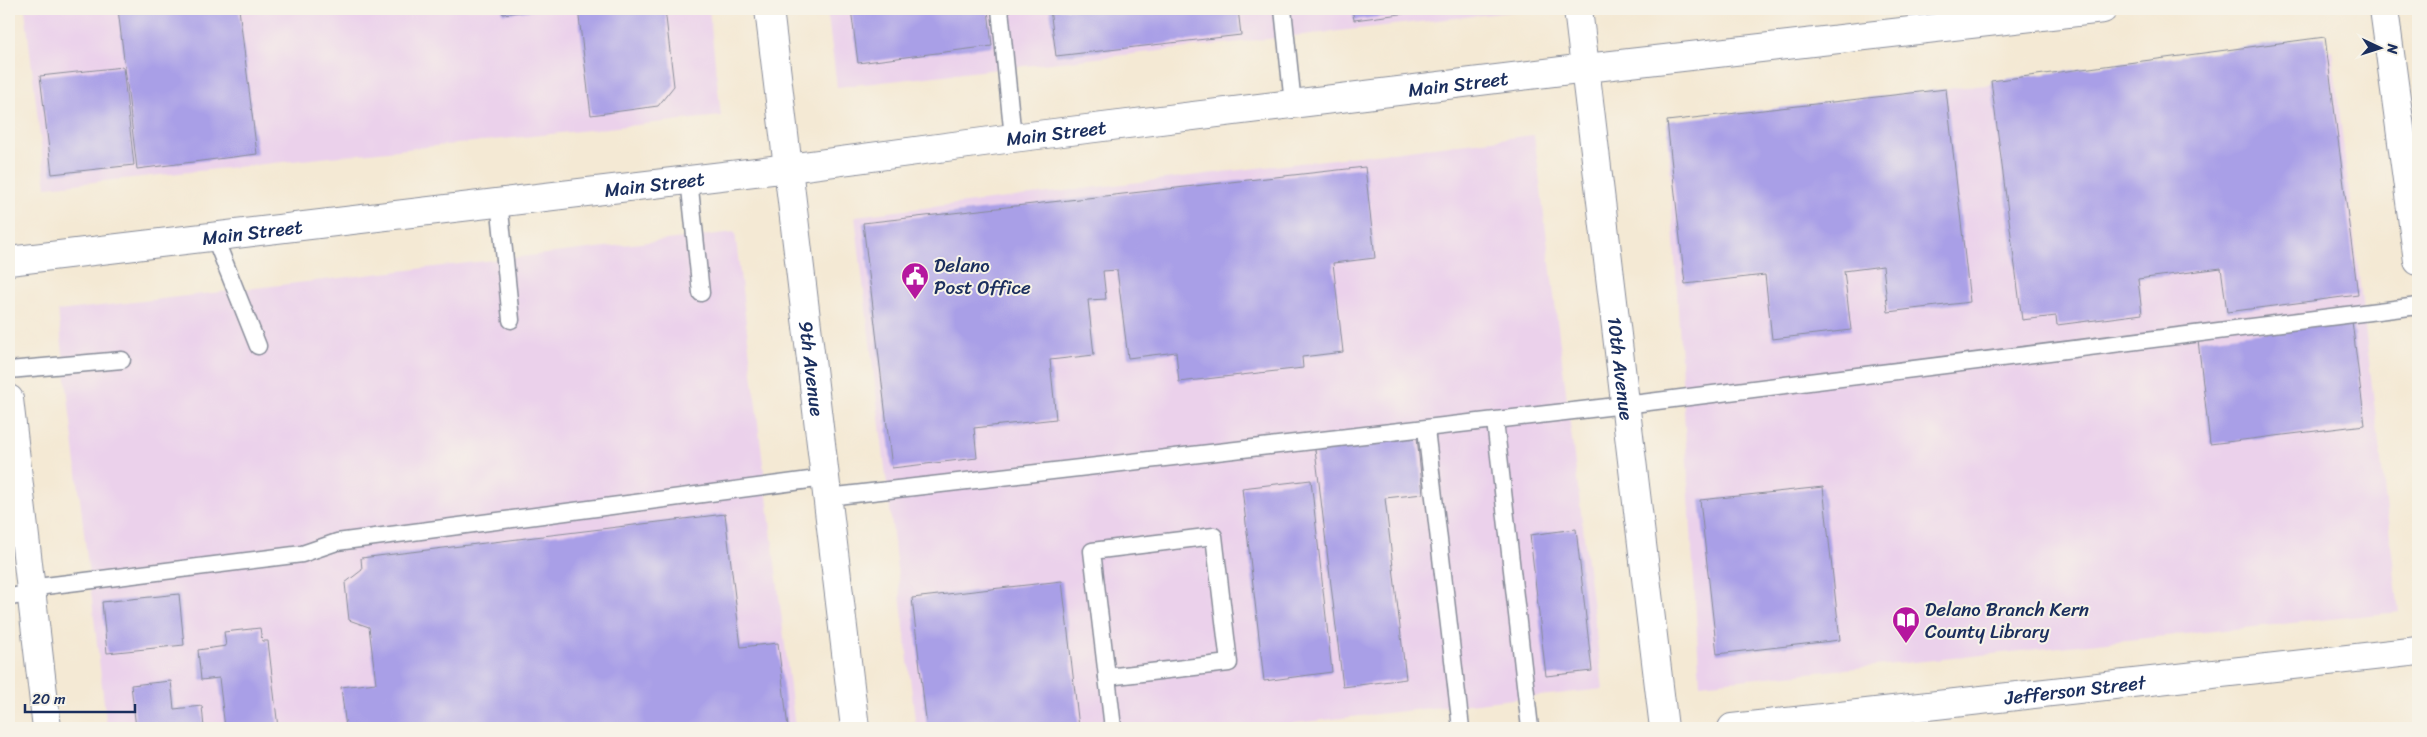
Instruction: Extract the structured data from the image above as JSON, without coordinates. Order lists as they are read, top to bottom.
{
  "streets": {
    "street": [
      "Main Street",
      "9th Avenue",
      "10th Avenue",
      "Jefferson Street"
    ]
  },
  "crossings": [
    ["Main Street", "9th Avenue"],
    ["Main Street", "10th Avenue"]
  ],
  "places": {
    "public building": ["Delano Post Office"],
    "library": ["Delano Branch Kern County Library"]
  },
  "scale_bar": "20 m",
  "north": "right"
}
